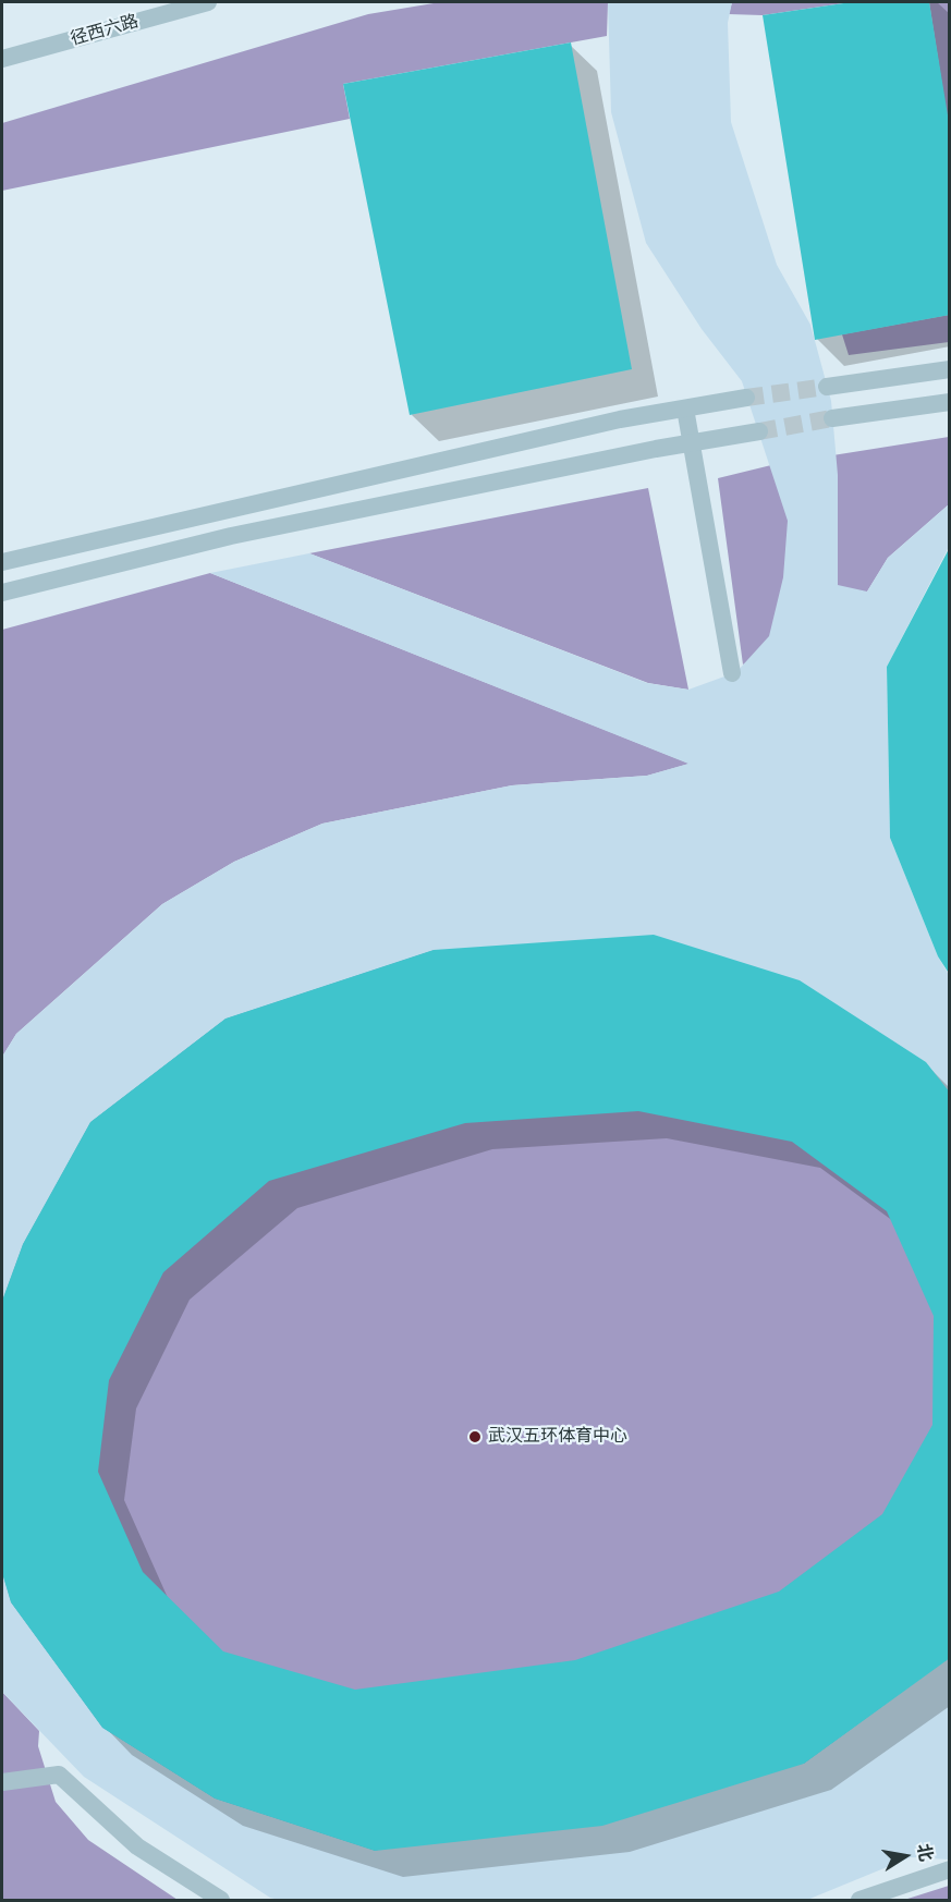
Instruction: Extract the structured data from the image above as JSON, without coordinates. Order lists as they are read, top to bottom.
{
  "streets": {
    "street": ["径西六路"]
  },
  "places": ["武汉五环体育中心"],
  "north": "right"
}
